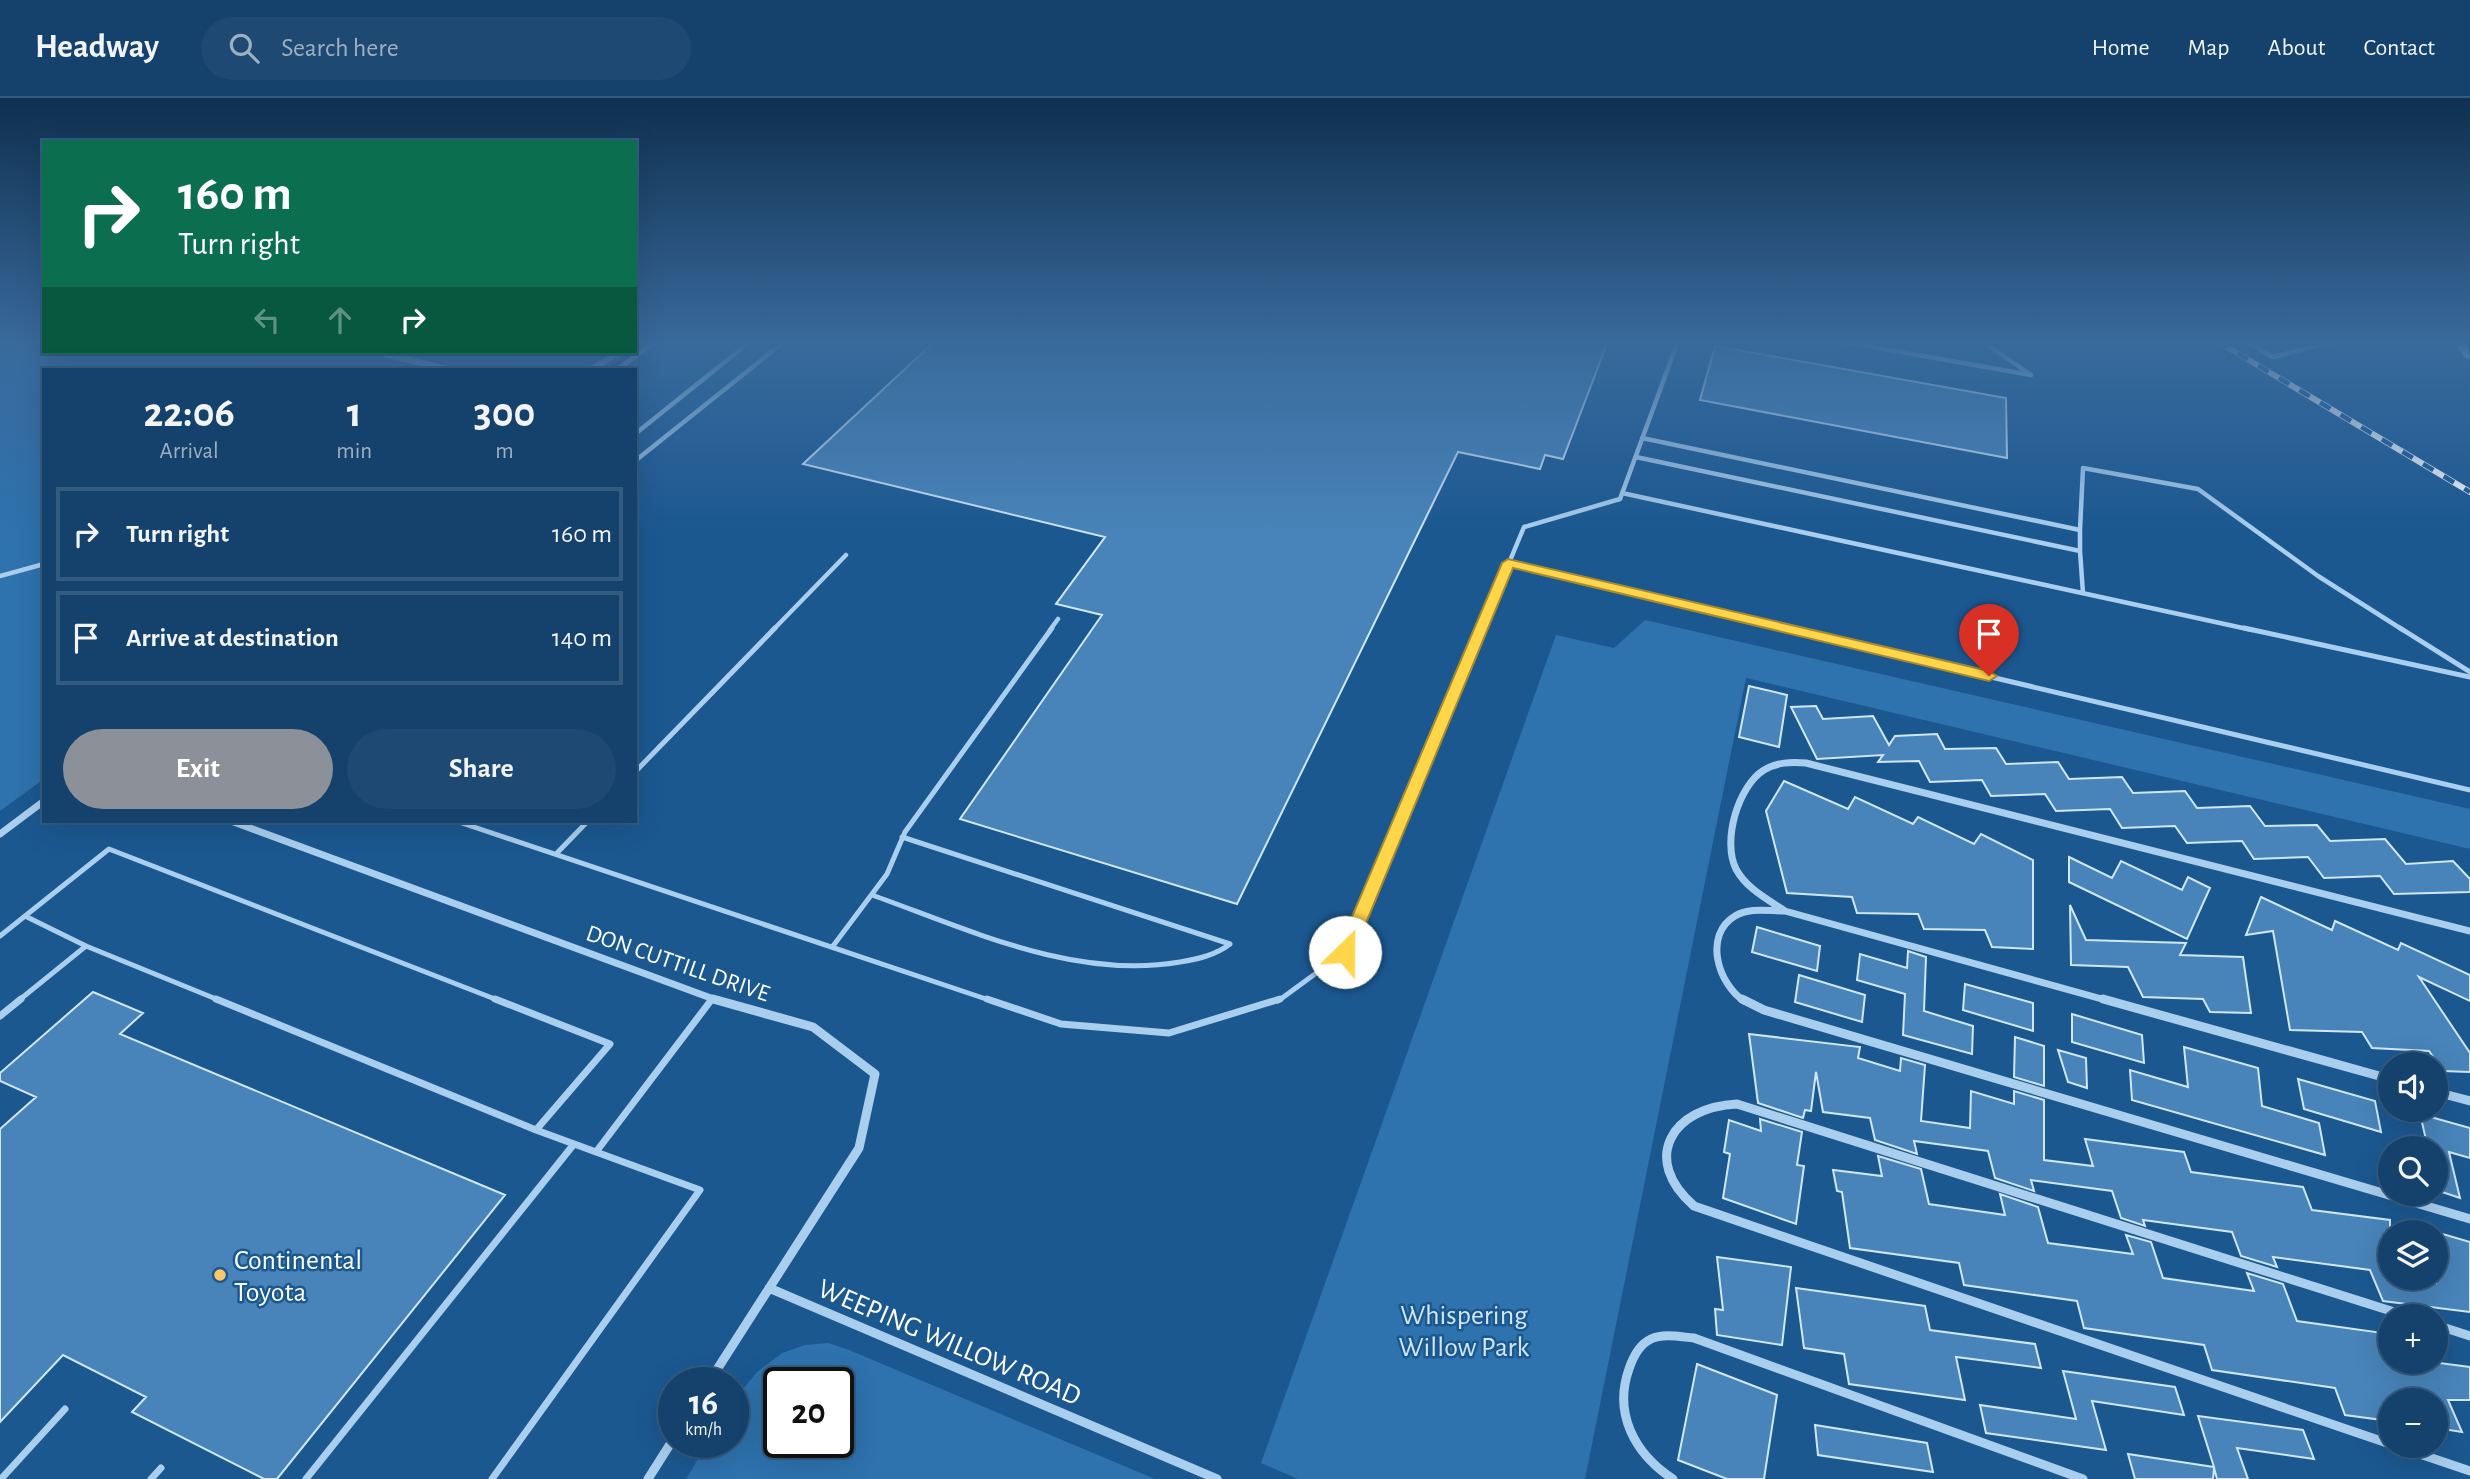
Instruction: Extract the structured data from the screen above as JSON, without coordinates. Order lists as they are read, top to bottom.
{
  "streets": {
    "street": ["DON CUTTILL DRIVE", "WEEPING WILLOW ROAD"]
  },
  "crossings": [
    ["DON CUTTILL DRIVE", "WEEPING WILLOW ROAD"]
  ],
  "parks": ["Whispering Willow Park"],
  "places": ["Continental Toyota"],
  "page": {
    "header": "Headway",
    "search": "Search here",
    "nav": [
      "Home",
      "Map",
      "About",
      "Contact"
    ],
    "turn": ["160 m", "Turn right"],
    "eta": [
      "22:06",
      "Arrival",
      "1",
      "min",
      "300",
      "m"
    ],
    "list": [
      {
        "name": "Turn right",
        "value": "160 m"
      },
      {
        "name": "Arrive at destination",
        "value": "140 m"
      }
    ],
    "buttons": ["Exit", "Share"],
    "map_buttons": ["+", "−"],
    "speed": "16 km/h",
    "limit": "20"
  }
}
